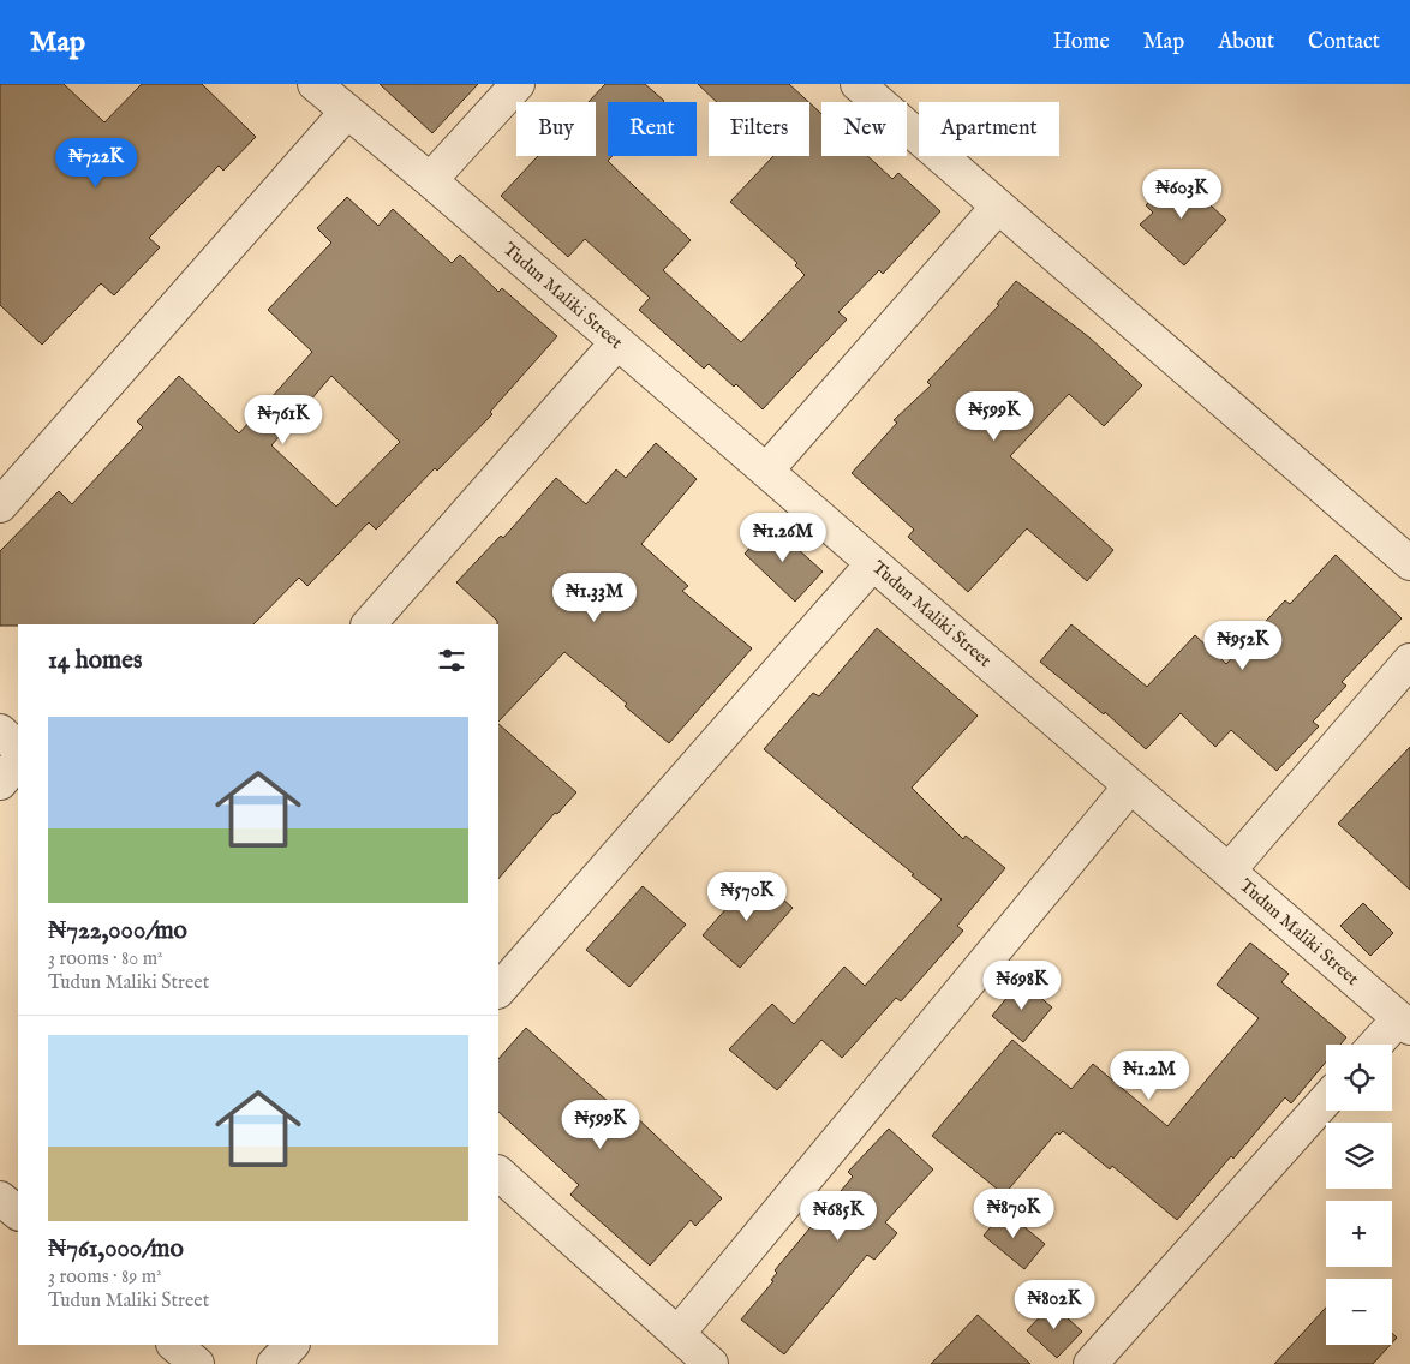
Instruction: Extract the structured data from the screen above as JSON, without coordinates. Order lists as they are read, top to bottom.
{
  "streets": {
    "street": ["Tudun Maliki Street"]
  },
  "page": {
    "header": "Map",
    "nav": [
      "Home",
      "Map",
      "About",
      "Contact"
    ],
    "chip": [
      "Buy",
      "Rent",
      "Filters",
      "New",
      "Apartment"
    ],
    "price": [
      "₦722K",
      "₦603K",
      "₦599K",
      "₦761K",
      "₦1.26M",
      "₦1.33M",
      "₦952K",
      "₦570K",
      "₦698K",
      "₦1.2M",
      "₦599K",
      "₦870K",
      "₦685K",
      "₦802K"
    ],
    "heading": "14 homes",
    "list": [
      {
        "name": "₦722,000/mo",
        "note": "3 rooms · 80 m² · Tudun Maliki Street"
      },
      {
        "name": "₦761,000/mo",
        "note": "3 rooms · 89 m² · Tudun Maliki Street"
      }
    ],
    "map_buttons": ["+", "−"]
  }
}
